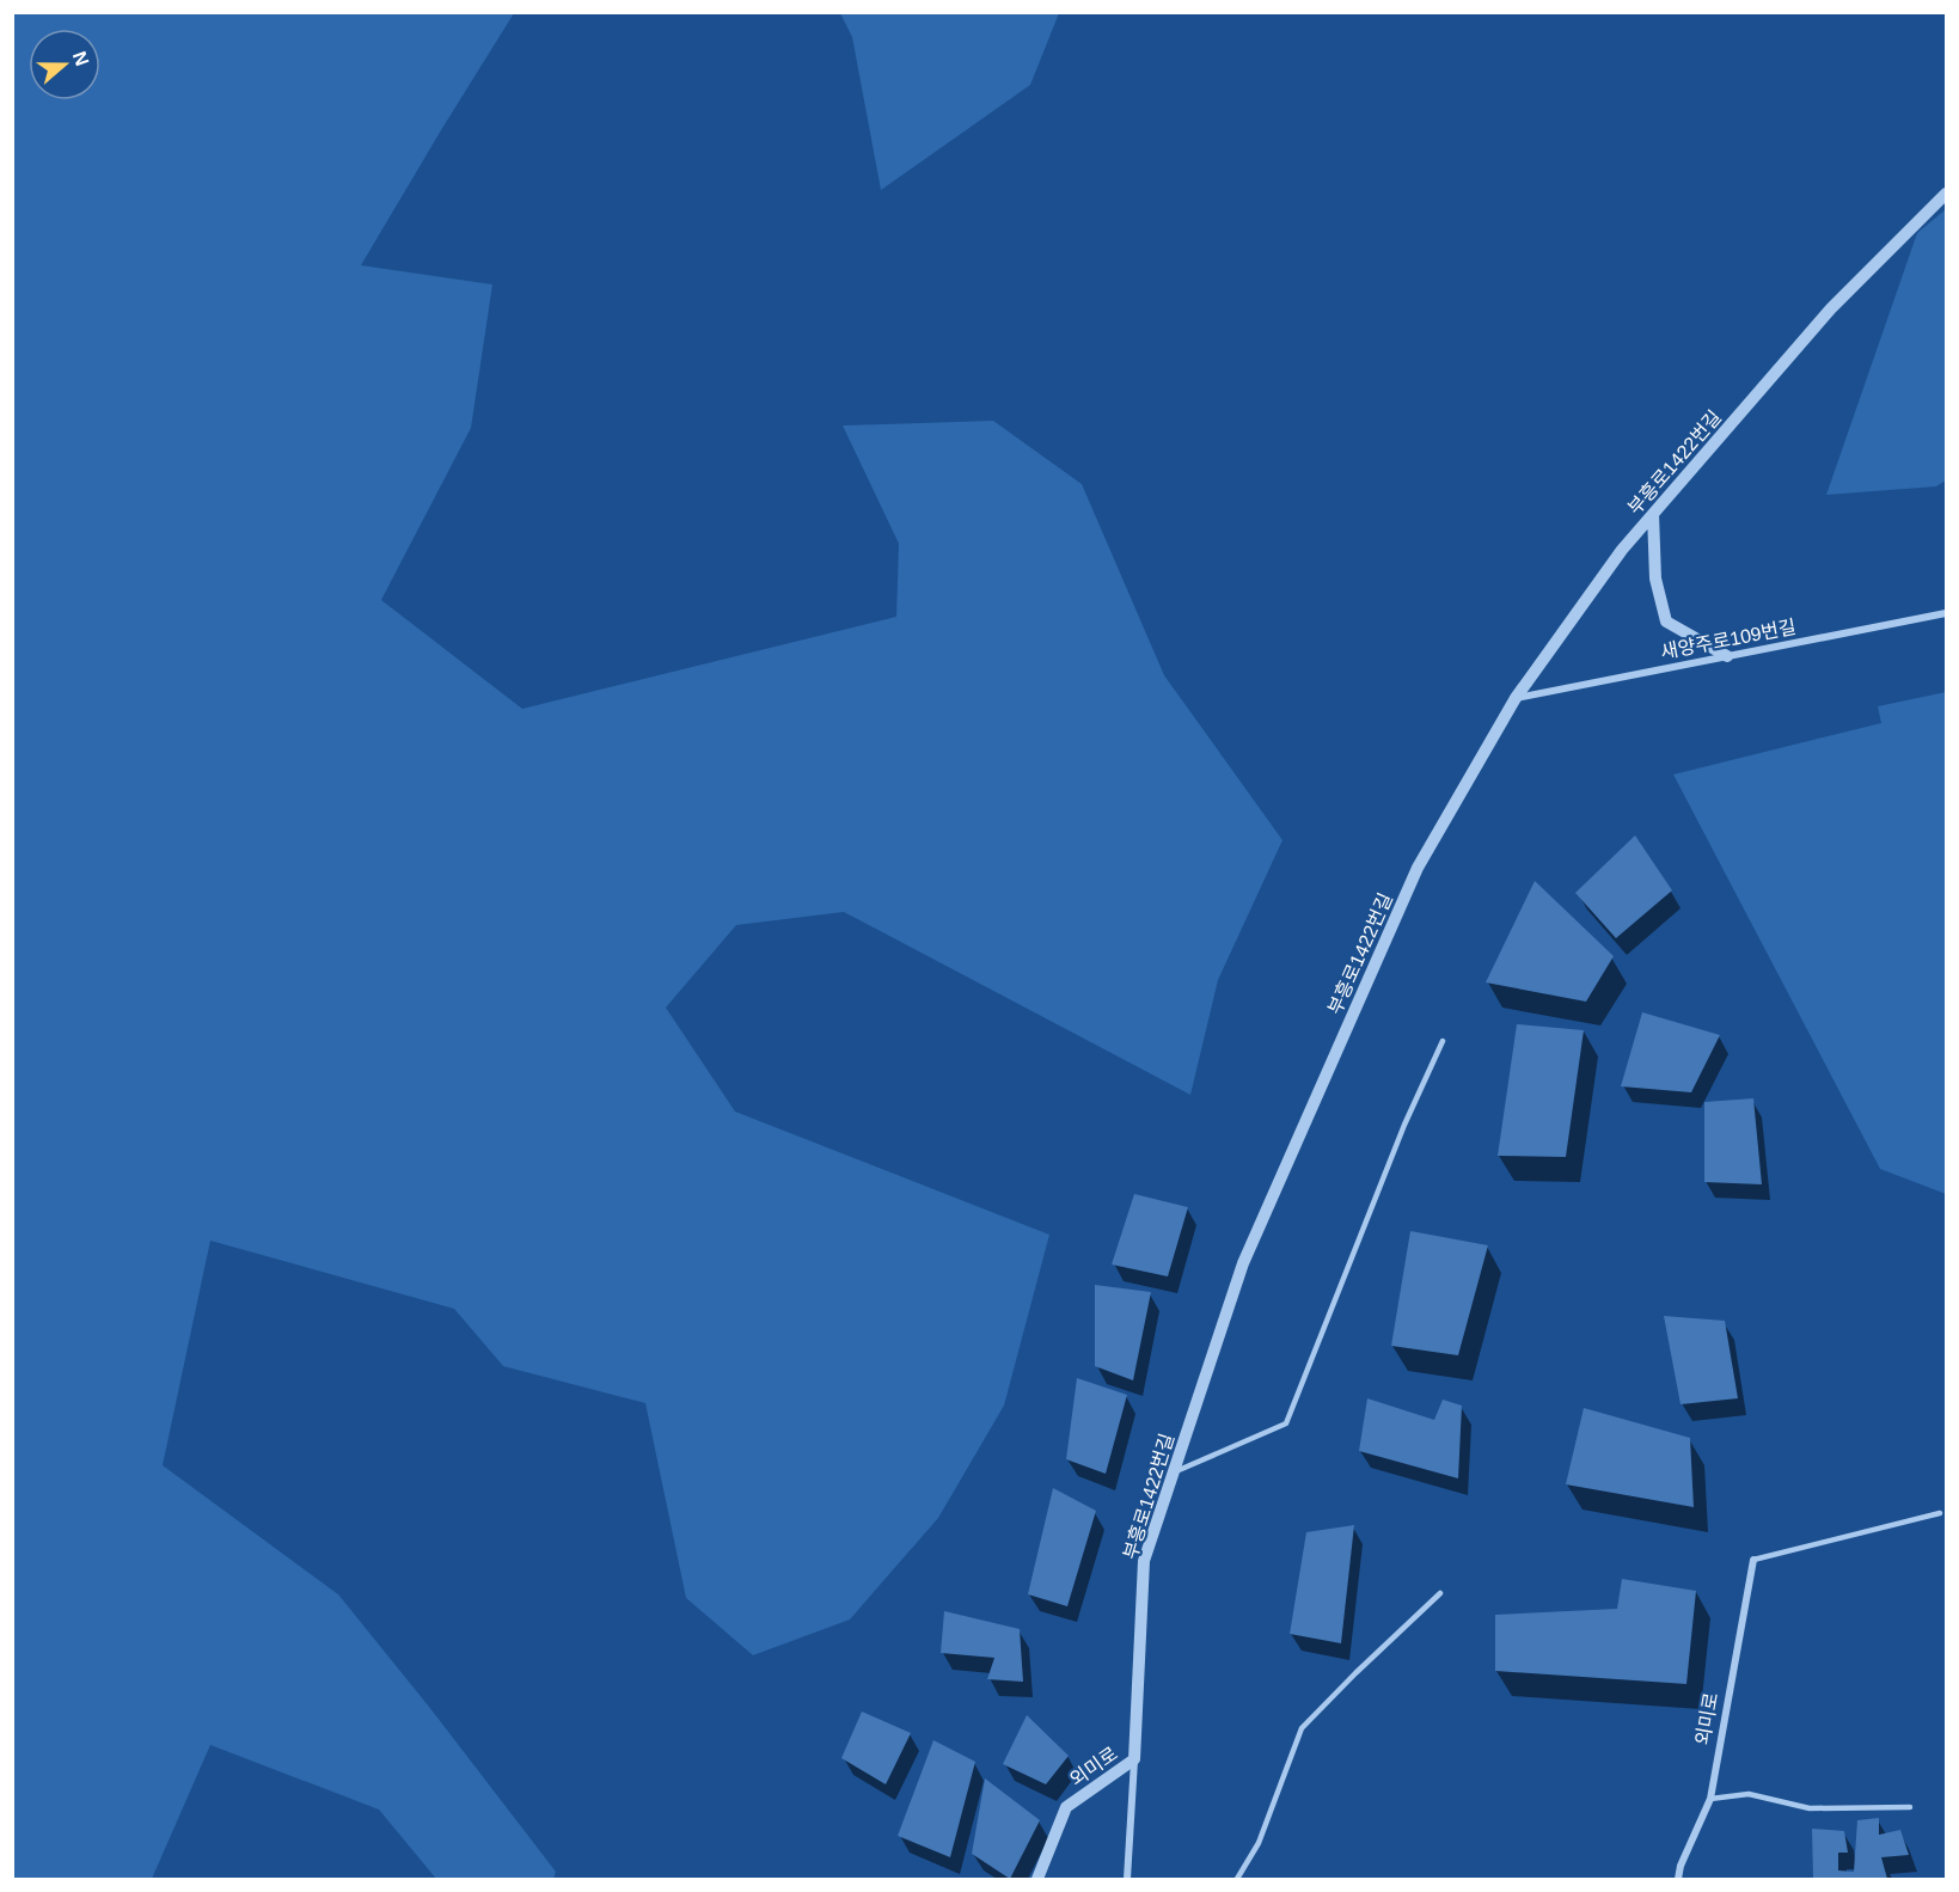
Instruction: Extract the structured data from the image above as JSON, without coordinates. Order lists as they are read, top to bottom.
{
  "streets": {
    "street": ["부흥로1422번길", "새양주로109번길", "외미로"]
  },
  "crossings": [
    ["부흥로1422번길", "새양주로109번길"],
    ["부흥로1422번길", "외미로"]
  ],
  "north": "right"
}
